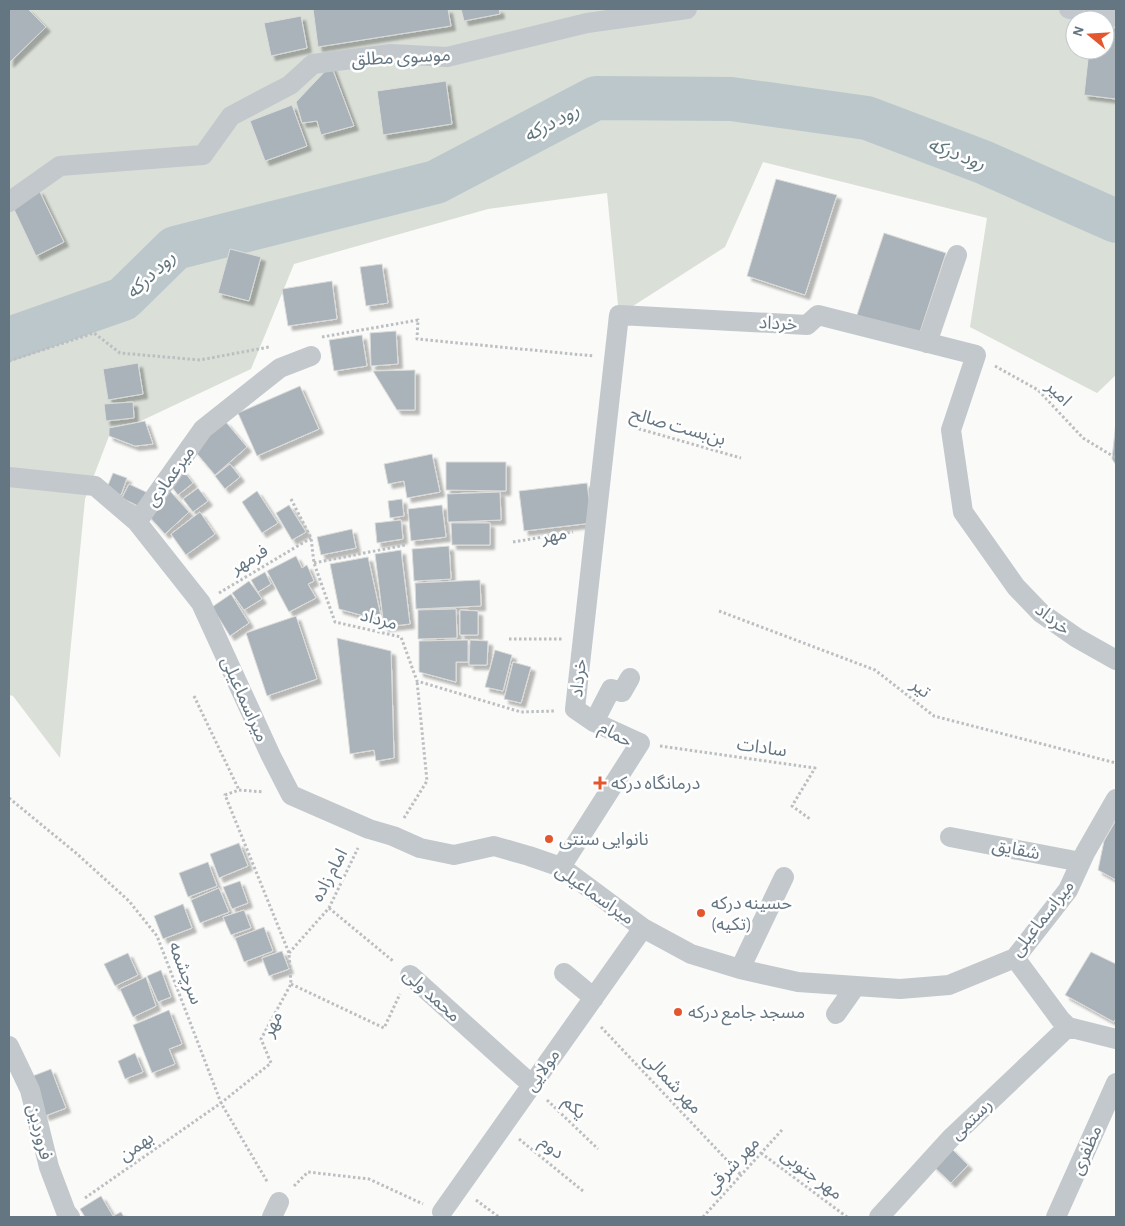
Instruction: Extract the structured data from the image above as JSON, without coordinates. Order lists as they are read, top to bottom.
{
  "streets": {
    "street": [
      "موسوی مطلق",
      "خرداد",
      "میرعمادی",
      "میراسماعیلی",
      "حمام",
      "شقایق",
      "محمد ولی",
      "مولایی",
      "رستمی",
      "فروردین",
      "مظفری"
    ],
    "path": [
      "امیر",
      "بن‌بست صالح",
      "مهر",
      "فرمهر",
      "مرداد",
      "تیر",
      "سادات",
      "امام زاده",
      "سرچشمه",
      "مهر شمالی",
      "یکم",
      "بهمن",
      "دوم",
      "مهر شرقی",
      "مهر جنوبی"
    ]
  },
  "crossings": [
    ["خرداد", "امیر"],
    ["خرداد", "بن‌بست صالح"],
    ["خرداد", "مهر"],
    ["خرداد", "حمام"],
    ["میرعمادی", "میراسماعیلی"],
    ["مهر", "سرچشمه"],
    ["مهر", "بهمن"],
    ["فرمهر", "مرداد"],
    ["فرمهر", "میراسماعیلی"],
    ["میراسماعیلی", "حمام"],
    ["میراسماعیلی", "شقایق"],
    ["میراسماعیلی", "امام زاده"],
    ["میراسماعیلی", "مولایی"],
    ["حمام", "سادات"],
    ["امام زاده", "محمد ولی"],
    ["سرچشمه", "بهمن"],
    ["محمد ولی", "مولایی"],
    ["محمد ولی", "یکم"],
    ["مولایی", "مهر شمالی"],
    ["مولایی", "یکم"],
    ["مولایی", "دوم"],
    ["مهر شمالی", "مهر شرقی"],
    ["فروردین", "بهمن"],
    ["مهر شرقی", "مهر جنوبی"]
  ],
  "water": ["رود درکه"],
  "places": {
    "health": ["درمانگاه درکه"],
    "other": ["نانوایی سنتی", "حسینه درکه (تکیه)", "مسجد جامع درکه"]
  },
  "north": "left"
}
